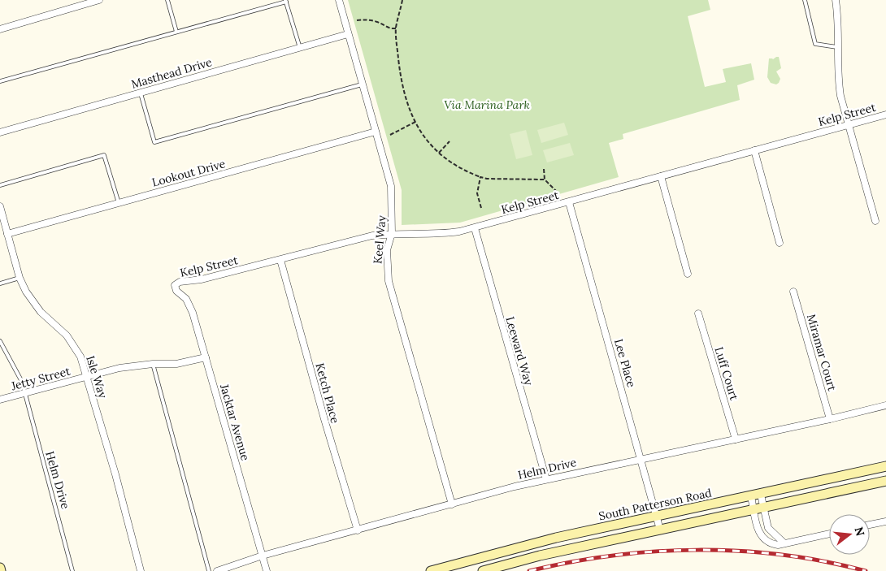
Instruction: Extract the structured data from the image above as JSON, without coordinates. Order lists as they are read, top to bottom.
{
  "streets": {
    "street": [
      "Masthead Drive",
      "Kelp Street",
      "Lookout Drive",
      "Keel Way",
      "Leeward Way",
      "Miramar Court",
      "Lee Place",
      "Luff Court",
      "Isle Way",
      "Jetty Street",
      "Ketch Place",
      "Jacktar Avenue",
      "Helm Drive",
      "South Patterson Road"
    ]
  },
  "crossings": [
    ["Masthead Drive", "Keel Way"],
    ["Kelp Street", "Keel Way"],
    ["Kelp Street", "Leeward Way"],
    ["Kelp Street", "Lee Place"],
    ["Kelp Street", "Ketch Place"],
    ["Kelp Street", "Jacktar Avenue"],
    ["Lookout Drive", "Keel Way"],
    ["Lookout Drive", "Isle Way"],
    ["Keel Way", "Helm Drive"],
    ["Leeward Way", "Helm Drive"],
    ["Miramar Court", "Helm Drive"],
    ["Lee Place", "Helm Drive"],
    ["Lee Place", "South Patterson Road"],
    ["Luff Court", "Helm Drive"],
    ["Isle Way", "Jetty Street"],
    ["Jetty Street", "Jacktar Avenue"],
    ["Jetty Street", "Helm Drive"],
    ["Ketch Place", "Helm Drive"],
    ["Jacktar Avenue", "Helm Drive"]
  ],
  "parks": ["Via Marina Park"],
  "north": "right"
}
